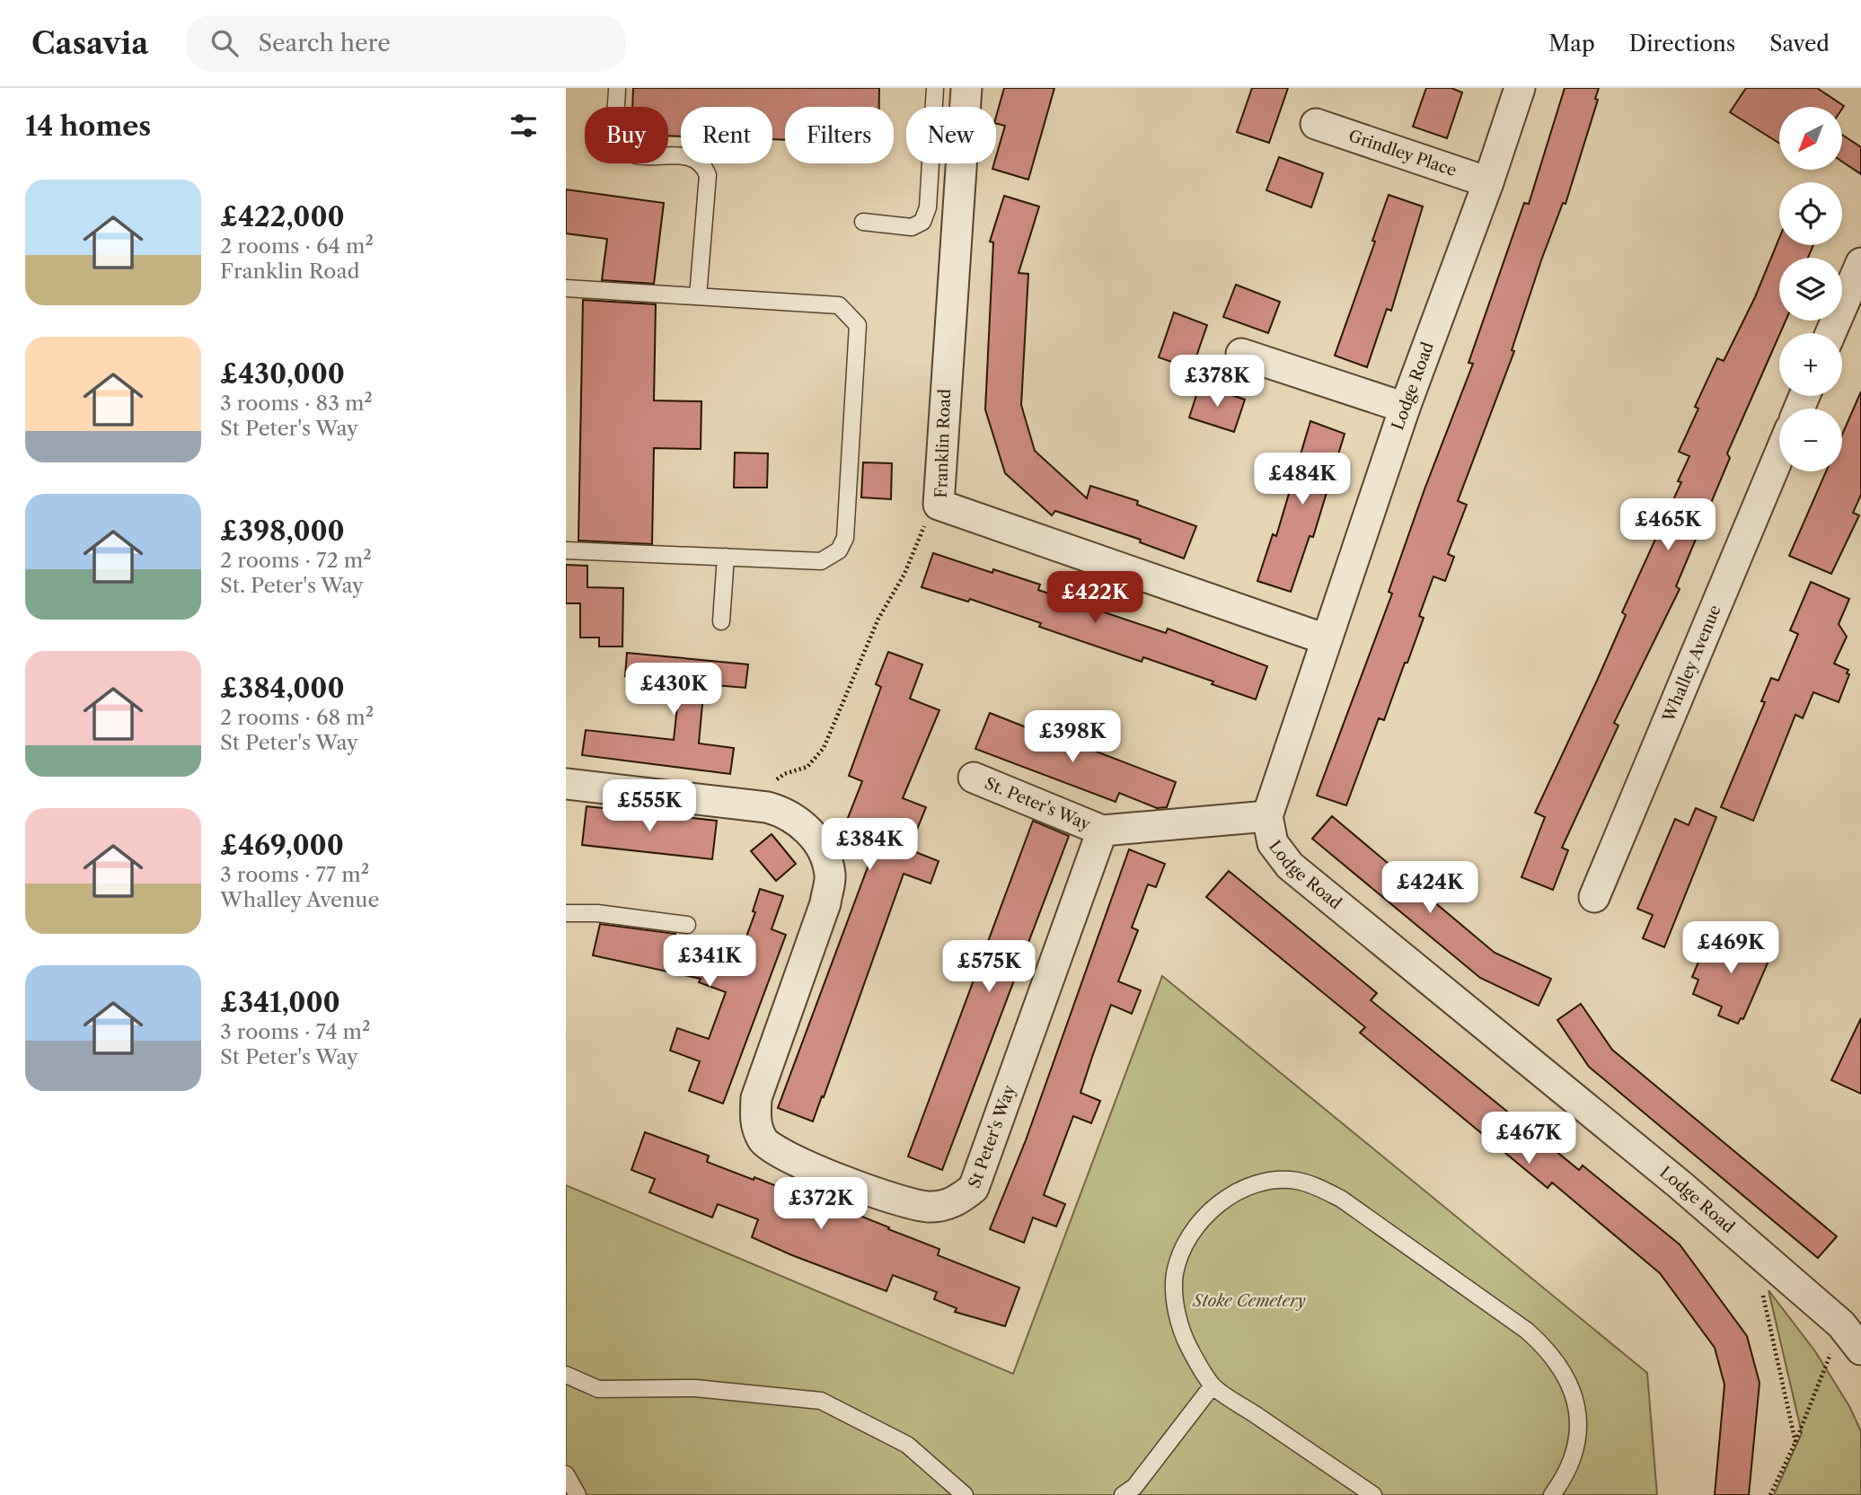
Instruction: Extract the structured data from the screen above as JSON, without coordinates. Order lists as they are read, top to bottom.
{
  "streets": {
    "street": [
      "Grindley Place",
      "Lodge Road",
      "Franklin Road",
      "Whalley Avenue",
      "St. Peter's Way",
      "St Peter's Way"
    ]
  },
  "crossings": [
    ["Grindley Place", "Lodge Road"],
    ["Lodge Road", "Franklin Road"],
    ["St. Peter's Way", "St Peter's Way"]
  ],
  "parks": ["Stoke Cemetery"],
  "north": "bottom left",
  "page": {
    "header": "Casavia",
    "search": "Search here",
    "nav": ["Map", "Directions", "Saved"],
    "heading": "14 homes",
    "map_buttons": ["+", "−"],
    "chip": [
      "Buy",
      "Rent",
      "Filters",
      "New"
    ],
    "list": [
      {
        "name": "£422,000",
        "note": "2 rooms · 64 m² · Franklin Road"
      },
      {
        "name": "£430,000",
        "note": "3 rooms · 83 m² · St Peter's Way"
      },
      {
        "name": "£398,000",
        "note": "2 rooms · 72 m² · St. Peter's Way"
      },
      {
        "name": "£384,000",
        "note": "2 rooms · 68 m² · St Peter's Way"
      },
      {
        "name": "£469,000",
        "note": "3 rooms · 77 m² · Whalley Avenue"
      },
      {
        "name": "£341,000",
        "note": "3 rooms · 74 m² · St Peter's Way"
      }
    ],
    "price": [
      "£378K",
      "£484K",
      "£465K",
      "£422K",
      "£430K",
      "£398K",
      "£555K",
      "£384K",
      "£424K",
      "£469K",
      "£341K",
      "£575K",
      "£467K",
      "£372K"
    ]
  }
}
